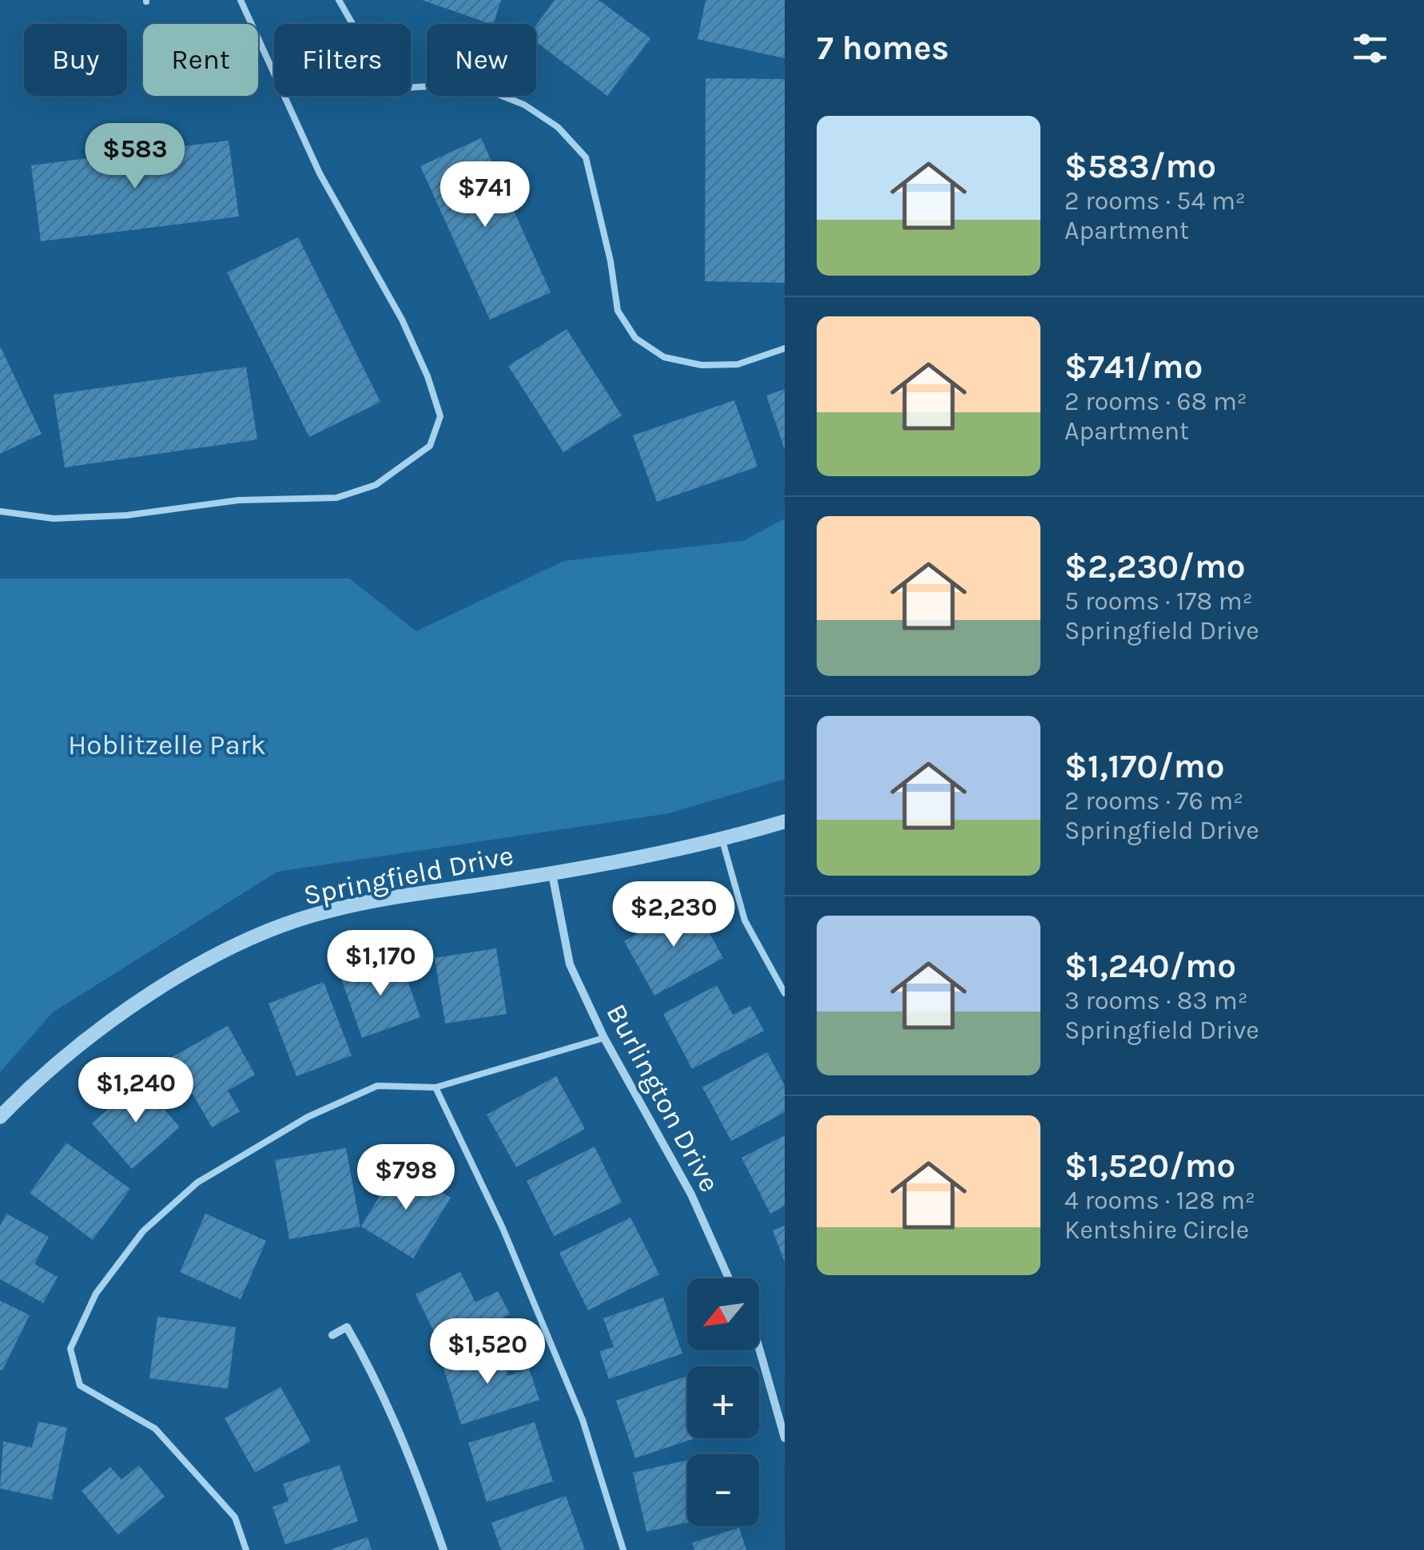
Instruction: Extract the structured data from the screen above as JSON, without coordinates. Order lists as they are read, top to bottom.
{
  "streets": {
    "street": ["Springfield Drive", "Burlington Drive"]
  },
  "crossings": [
    ["Springfield Drive", "Burlington Drive"]
  ],
  "parks": ["Hoblitzelle Park"],
  "north": "bottom left",
  "page": {
    "heading": "7 homes",
    "chip": [
      "Buy",
      "Rent",
      "Filters",
      "New"
    ],
    "list": [
      {
        "name": "$583/mo",
        "note": "2 rooms · 54 m² · Apartment"
      },
      {
        "name": "$741/mo",
        "note": "2 rooms · 68 m² · Apartment"
      },
      {
        "name": "$2,230/mo",
        "note": "5 rooms · 178 m² · Springfield Drive"
      },
      {
        "name": "$1,170/mo",
        "note": "2 rooms · 76 m² · Springfield Drive"
      },
      {
        "name": "$1,240/mo",
        "note": "3 rooms · 83 m² · Springfield Drive"
      },
      {
        "name": "$1,520/mo",
        "note": "4 rooms · 128 m² · Kentshire Circle"
      }
    ],
    "price": [
      "$583",
      "$741",
      "$2,230",
      "$1,170",
      "$1,240",
      "$798",
      "$1,520"
    ],
    "map_buttons": ["+", "−"]
  }
}
